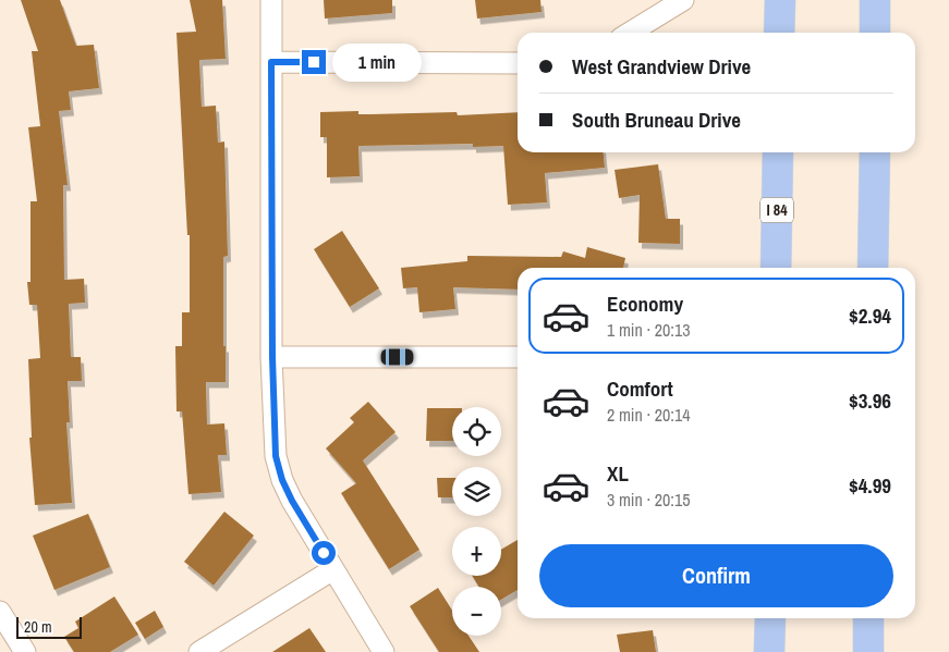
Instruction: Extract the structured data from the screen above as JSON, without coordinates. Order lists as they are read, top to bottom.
{
  "streets": {
    "highway": ["I 84"]
  },
  "scale_bar": "20 m",
  "page": {
    "banner": ["West Grandview Drive", "South Bruneau Drive"],
    "bubble": "1 min",
    "list": [
      {
        "name": "Economy",
        "note": "1 min · 20:13",
        "value": "$2.94"
      },
      {
        "name": "Comfort",
        "note": "2 min · 20:14",
        "value": "$3.96"
      },
      {
        "name": "XL",
        "note": "3 min · 20:15",
        "value": "$4.99"
      }
    ],
    "map_buttons": ["+", "−"],
    "buttons": "Confirm",
    "scale": "20 m"
  }
}
